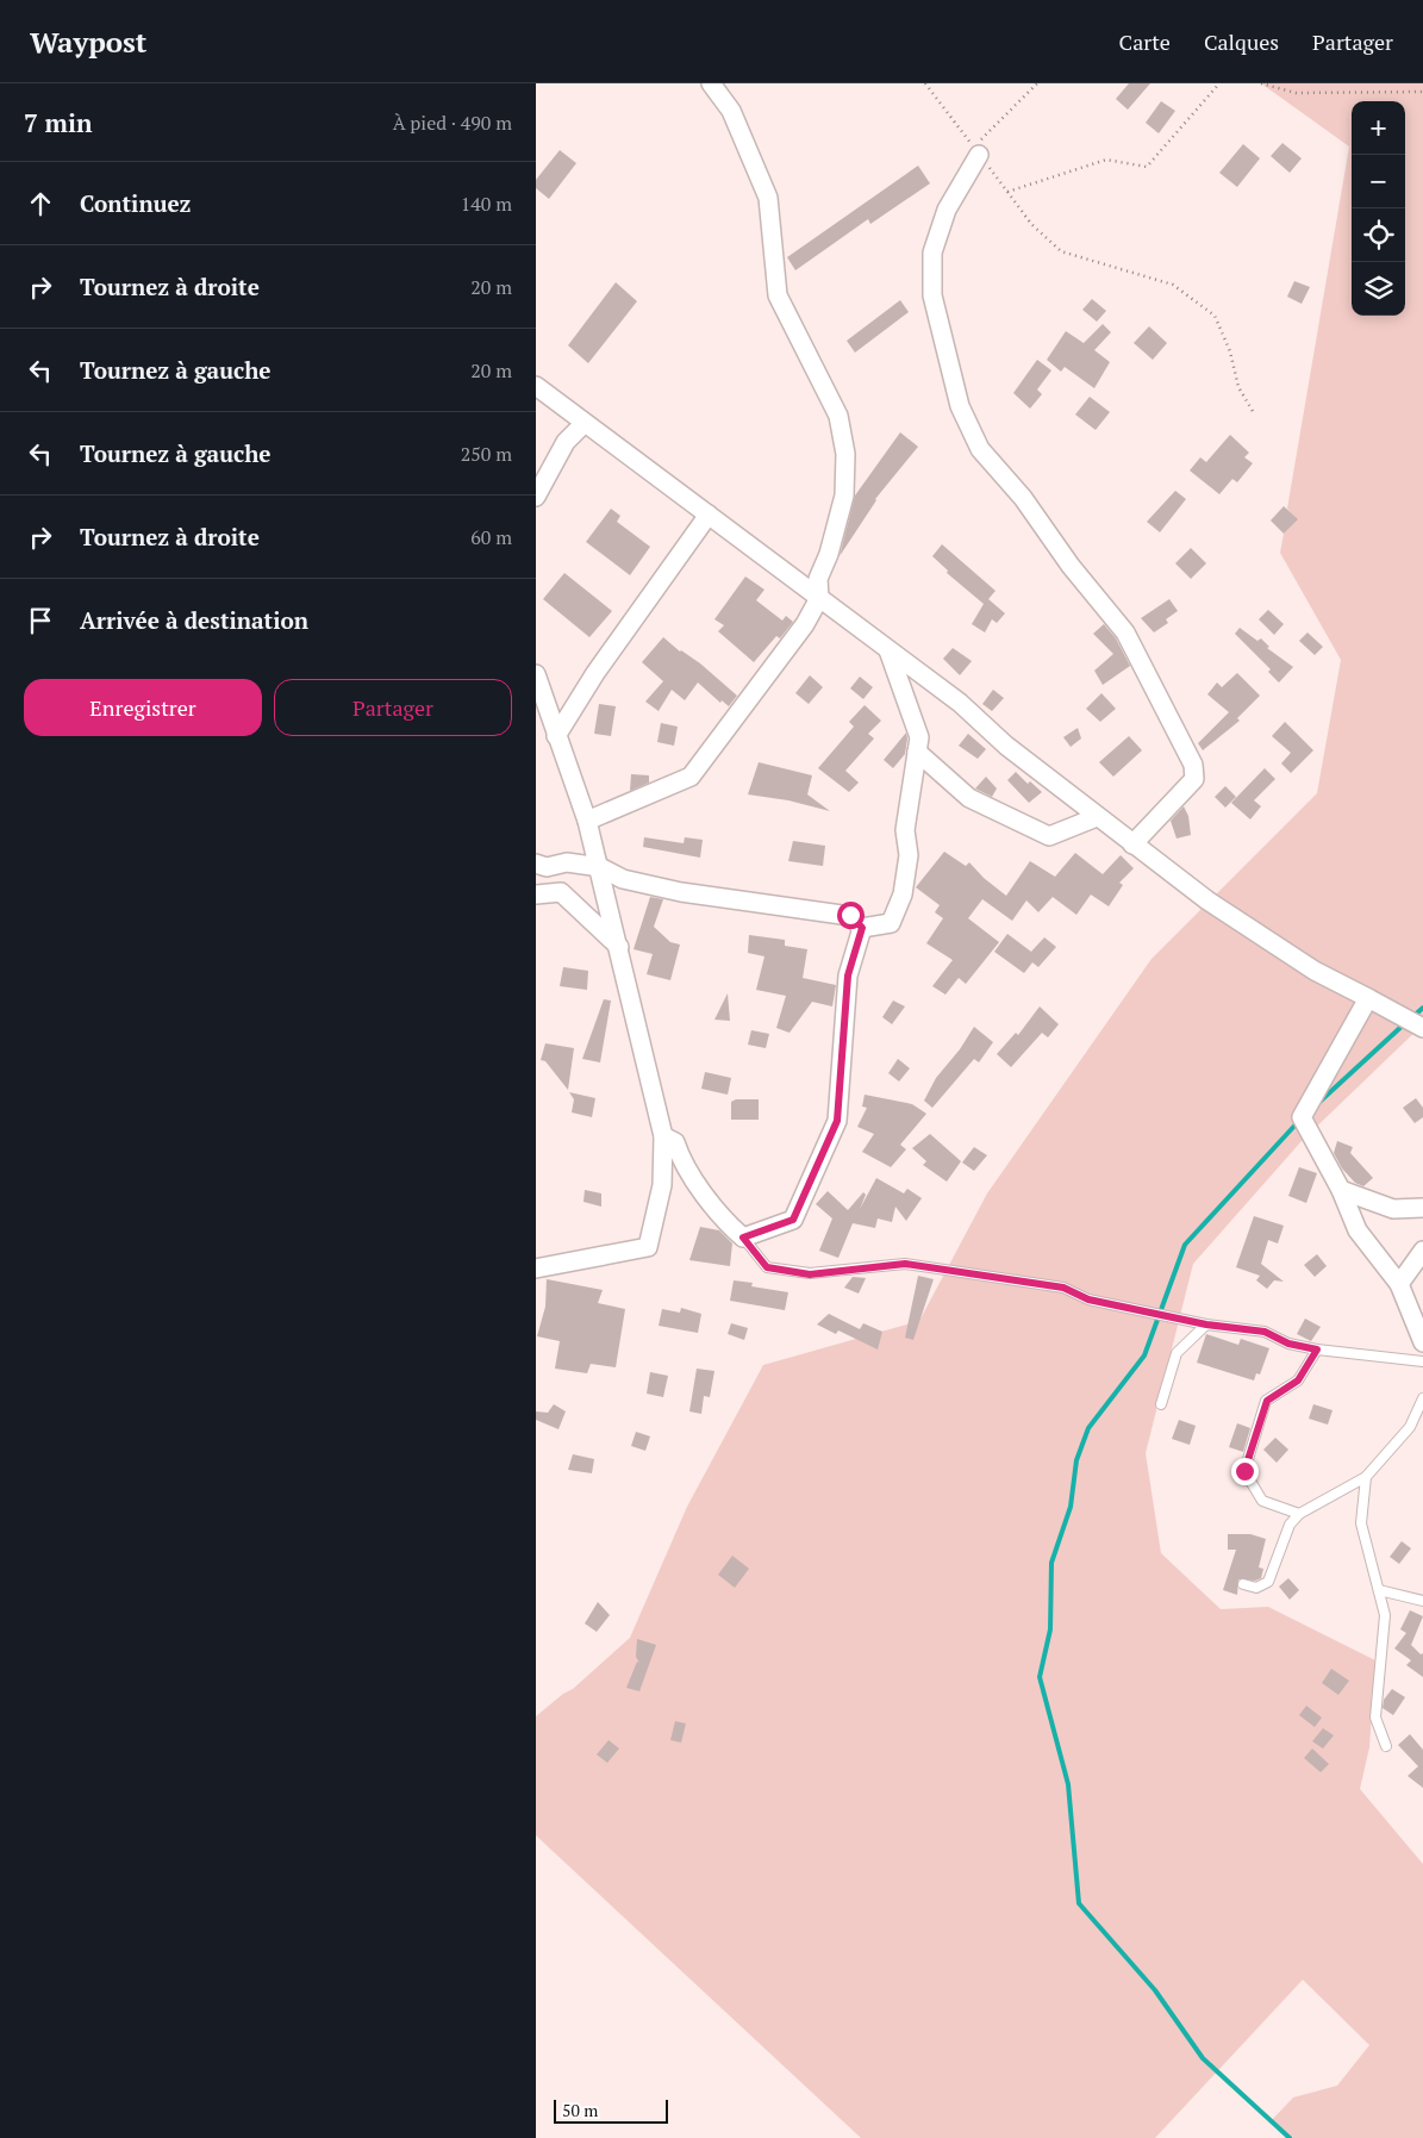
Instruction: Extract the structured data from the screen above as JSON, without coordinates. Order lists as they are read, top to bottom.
{
  "scale_bar": "50 m",
  "page": {
    "header": "Waypost",
    "nav": ["Carte", "Calques", "Partager"],
    "heading": ["7 min", "À pied · 490 m"],
    "map_buttons": ["+", "−"],
    "list": [
      ["Continuez", "140 m"],
      ["Tournez à droite", "20 m"],
      ["Tournez à gauche", "20 m"],
      ["Tournez à gauche", "250 m"],
      ["Tournez à droite", "60 m"],
      "Arrivée à destination"
    ],
    "buttons": ["Enregistrer", "Partager"],
    "scale": "50 m"
  }
}
